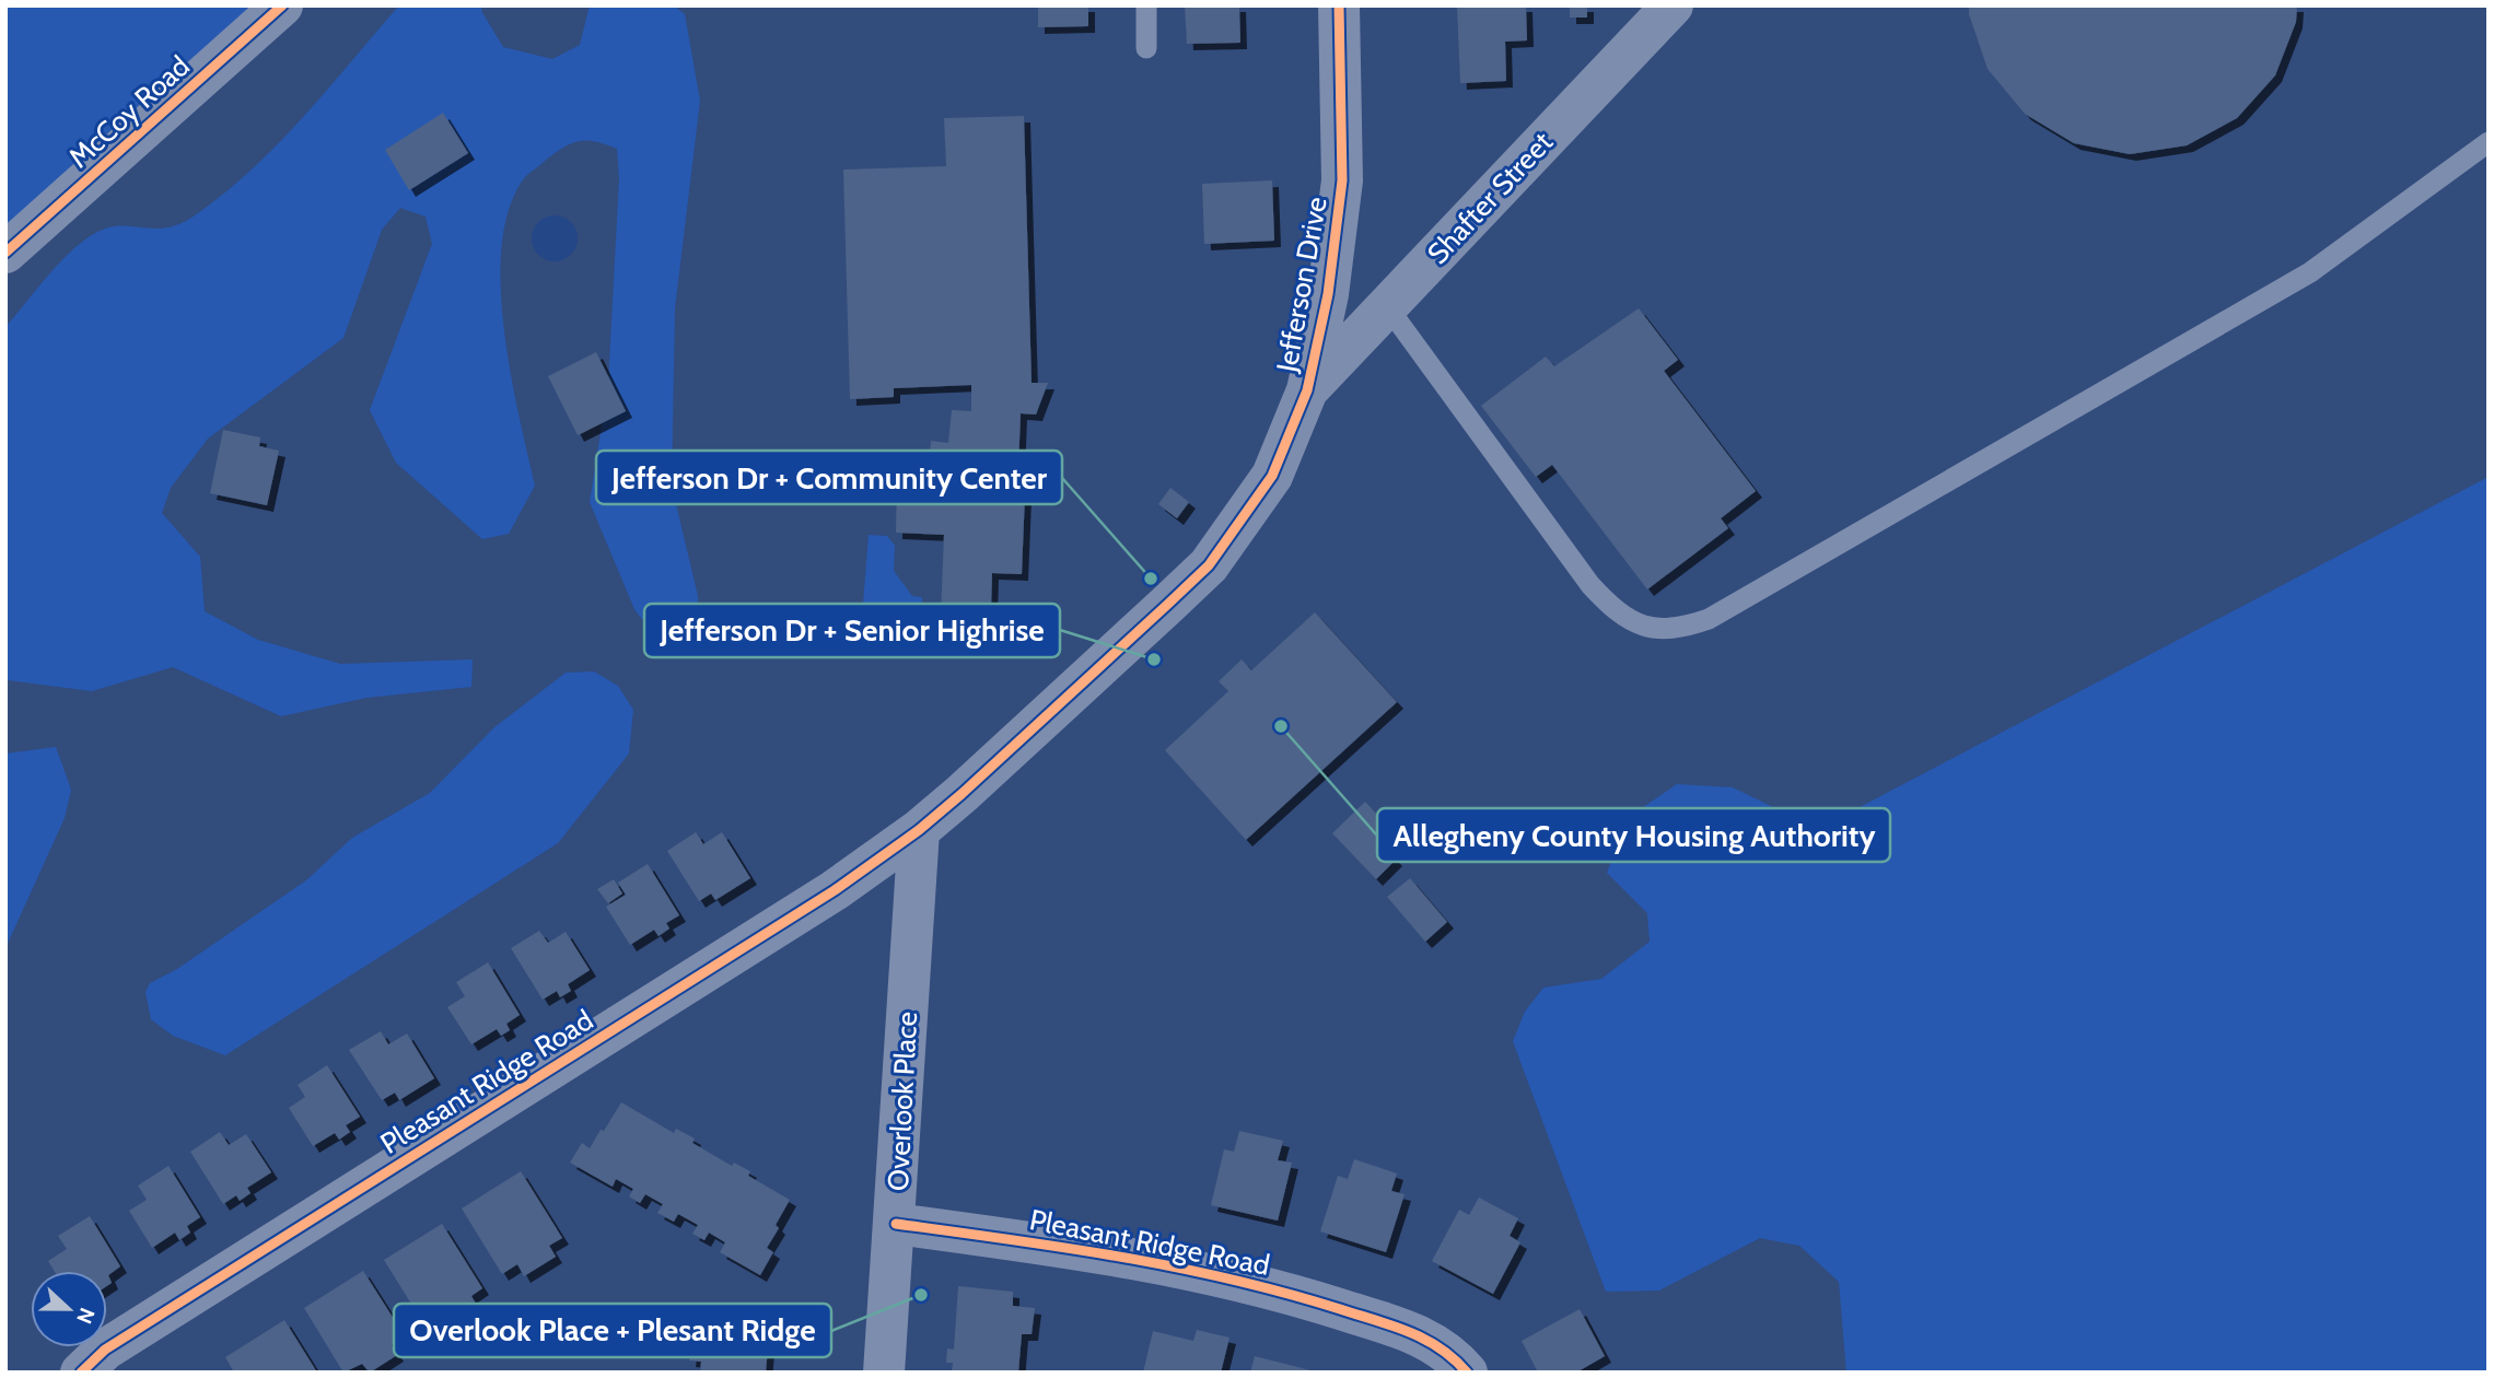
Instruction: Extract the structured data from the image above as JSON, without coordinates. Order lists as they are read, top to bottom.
{
  "streets": {
    "street": [
      "McCoy Road",
      "Shafter Street",
      "Jefferson Drive",
      "Pleasant Ridge Road",
      "Overlook Place"
    ]
  },
  "crossings": [
    ["Shafter Street", "Jefferson Drive"],
    ["Jefferson Drive", "Pleasant Ridge Road"],
    ["Jefferson Drive", "Overlook Place"],
    ["Pleasant Ridge Road", "Overlook Place"]
  ],
  "places": [
    "Jefferson Dr + Community Center",
    "Jefferson Dr + Senior Highrise",
    "Allegheny County Housing Authority",
    "Overlook Place + Plesant Ridge"
  ],
  "north": "right"
}
